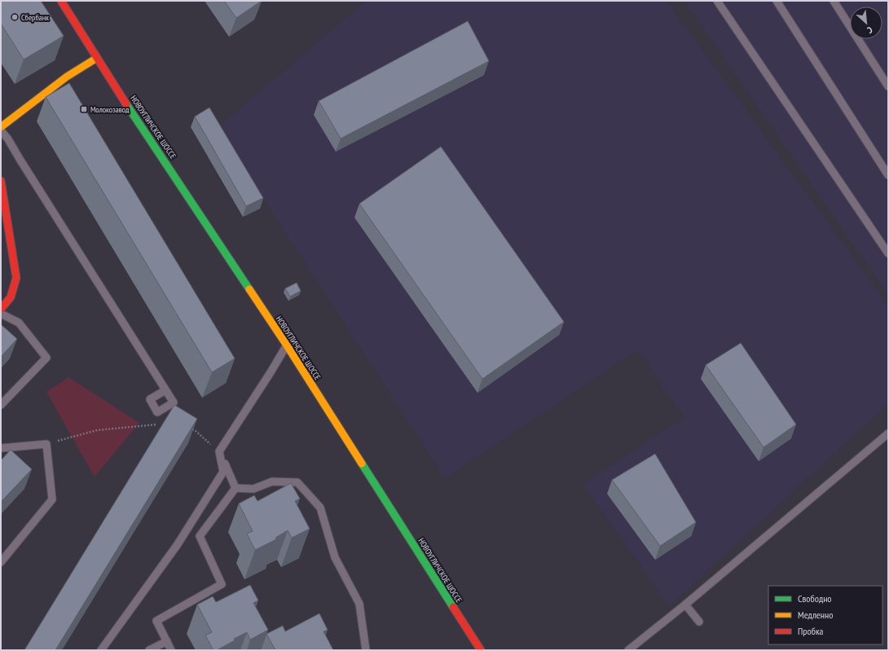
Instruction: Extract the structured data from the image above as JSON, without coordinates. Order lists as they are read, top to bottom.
{
  "streets": {
    "main road": ["НОВОУГЛИЧСКОЕ ШОССЕ"]
  },
  "places": {
    "other": ["Сбербанк"],
    "transit": ["Молокозавод"]
  },
  "legend": ["Свободно", "Медленно", "Пробка"],
  "north": "bottom right"
}
